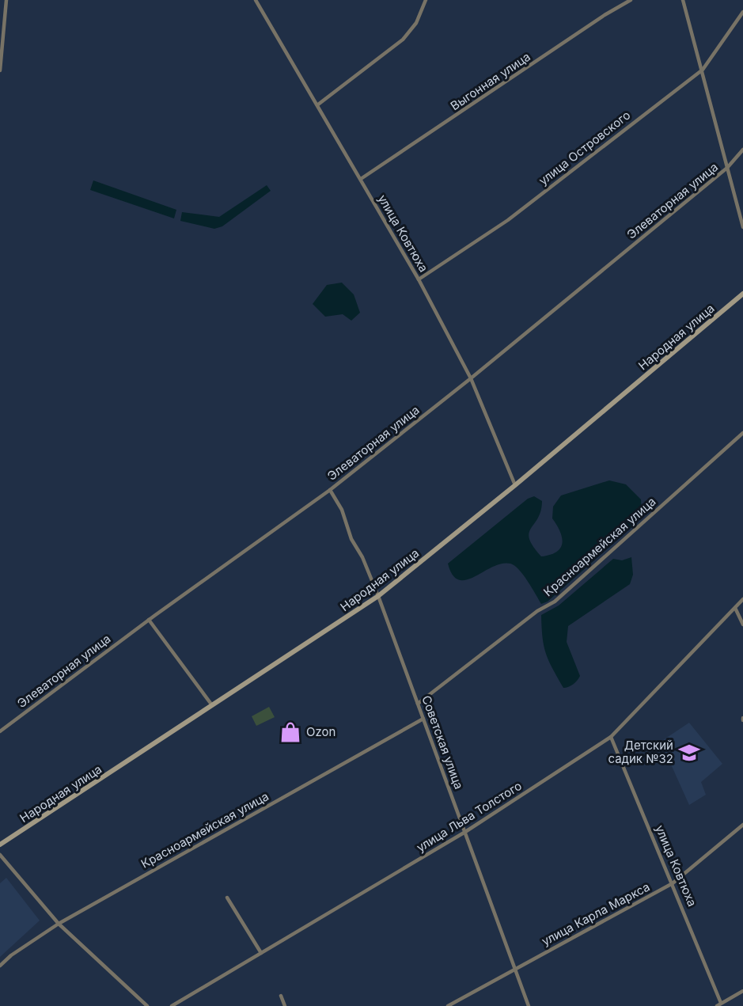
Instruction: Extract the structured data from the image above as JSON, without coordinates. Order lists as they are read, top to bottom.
{
  "streets": {
    "main road": ["Народная улица"],
    "street": [
      "Выгонная улица",
      "улица Островского",
      "Элеваторная улица",
      "улица Ковтюха",
      "Красноармейская улица",
      "Советская улица",
      "улица Льва Толстого",
      "улица Карла Маркса"
    ]
  },
  "crossings": [
    ["Выгонная улица", "улица Ковтюха"],
    ["улица Островского", "улица Ковтюха"],
    ["Элеваторная улица", "улица Ковтюха"],
    ["Элеваторная улица", "Советская улица"],
    ["улица Ковтюха", "Народная улица"],
    ["улица Ковтюха", "улица Льва Толстого"],
    ["улица Ковтюха", "улица Карла Маркса"],
    ["Народная улица", "Советская улица"],
    ["Красноармейская улица", "Советская улица"],
    ["Советская улица", "улица Льва Толстого"],
    ["Советская улица", "улица Карла Маркса"]
  ],
  "places": {
    "shop": ["Ozon"],
    "school or university": ["Детский садик №32"]
  }
}
